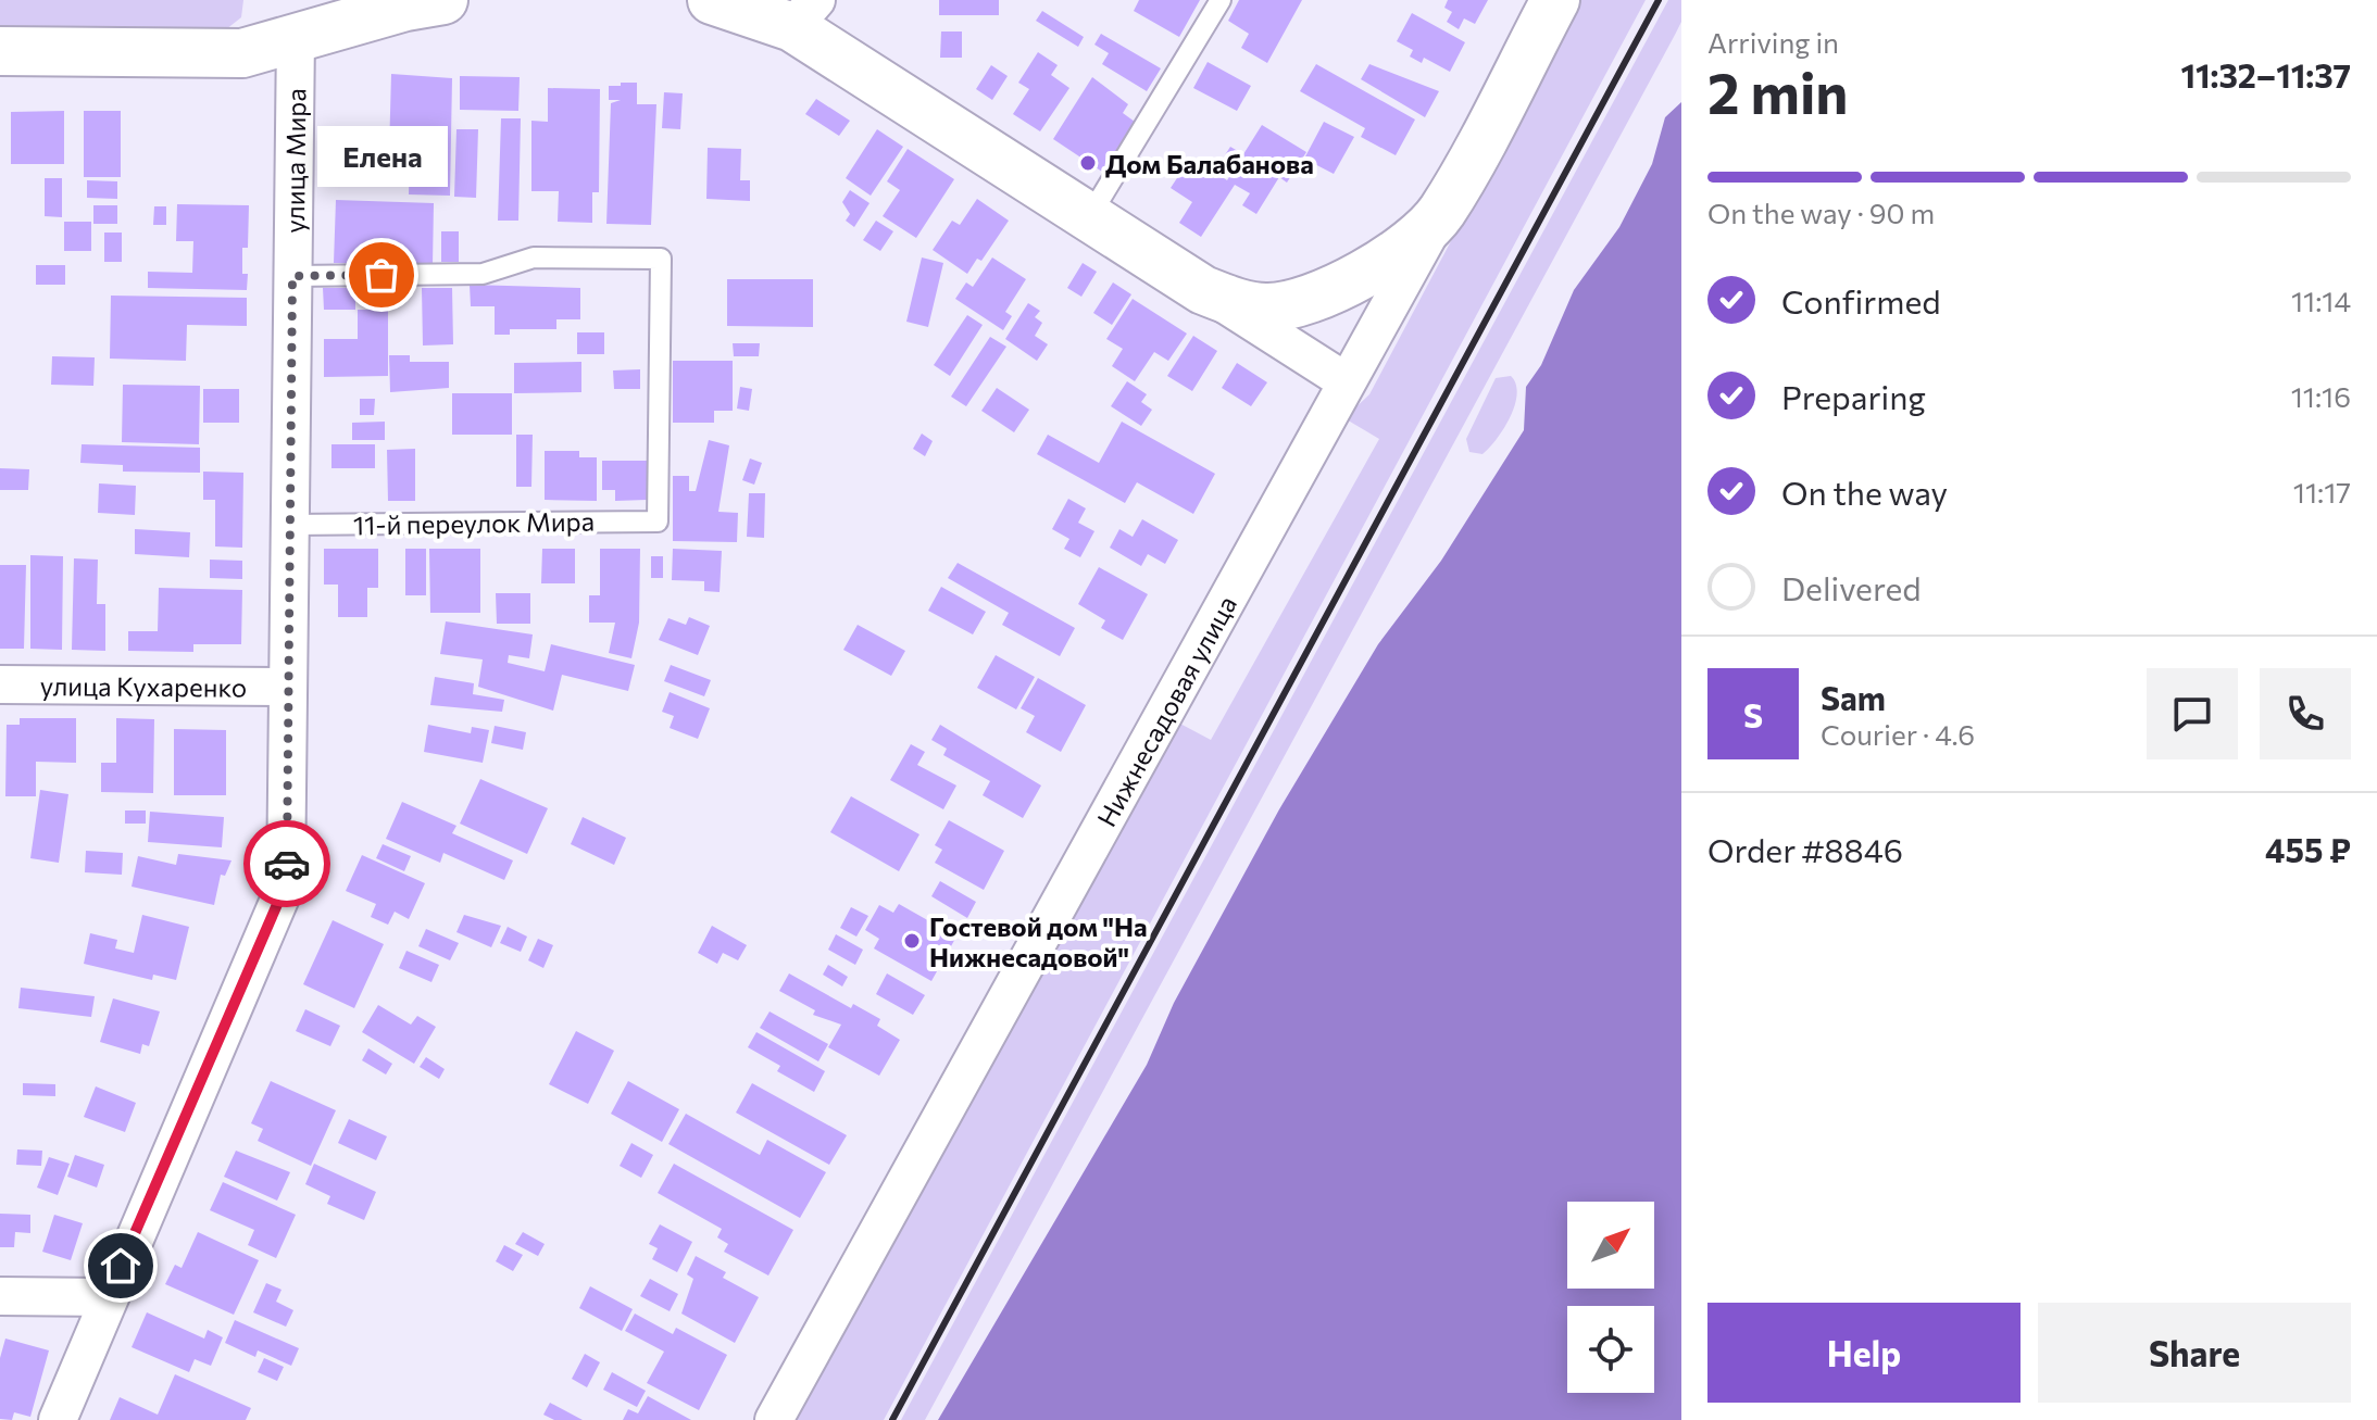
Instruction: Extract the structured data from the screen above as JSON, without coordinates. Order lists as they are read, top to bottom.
{
  "streets": {
    "main road": ["Нижнесадовая улица"],
    "street": ["улица Мира", "улица Кухаренко"],
    "lane": ["11-й переулок Мира"]
  },
  "crossings": [
    ["улица Мира", "11-й переулок Мира"],
    ["улица Мира", "улица Кухаренко"]
  ],
  "places": ["Дом Балабанова", "Елена", "Гостевой дом \"На Нижнесадовой\""],
  "north": "top right",
  "page": {
    "heading": ["2 min", "Arriving in", "11:32–11:37"],
    "panel": [
      "Sam",
      "Courier · 4.6",
      "Order #8846",
      "455 ₽"
    ],
    "bubble": "Елена",
    "bar": "On the way · 90 m",
    "list": [
      ["Confirmed", "11:14"],
      ["Preparing", "11:16"],
      ["On the way", "11:17"],
      "Delivered"
    ],
    "round": "S",
    "buttons": ["Help", "Share"]
  }
}
